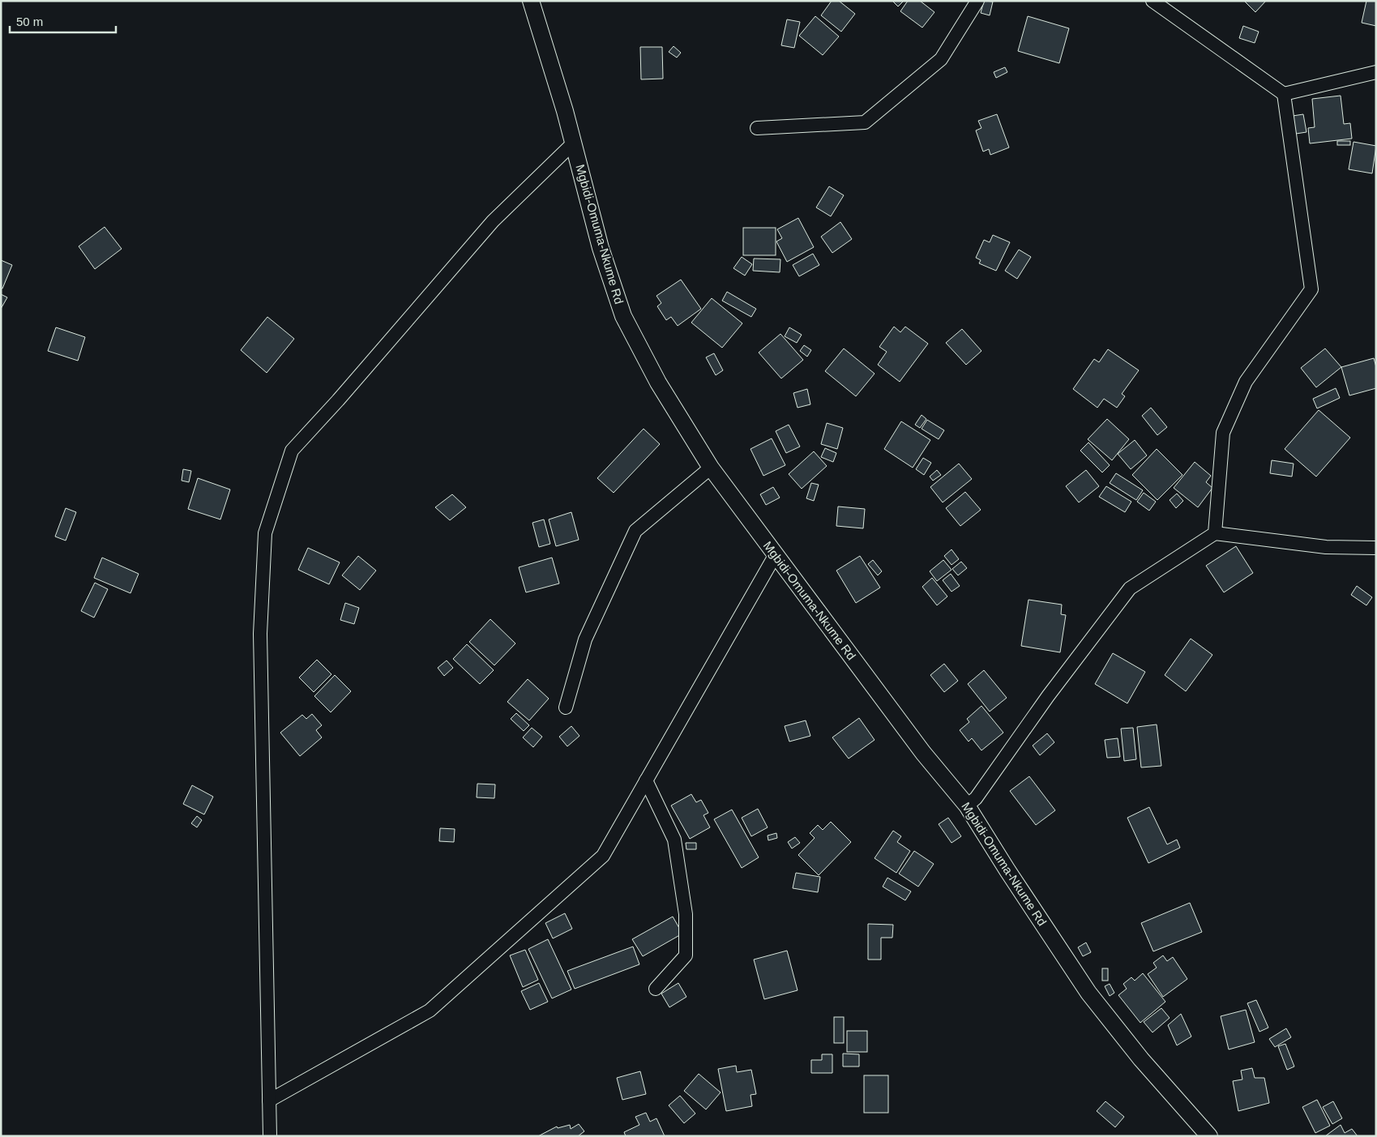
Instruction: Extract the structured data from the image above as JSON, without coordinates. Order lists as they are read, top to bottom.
{
  "streets": {
    "street": ["Mgbidi-Omuma-Nkume Rd"]
  },
  "scale_bar": "50 m"
}
